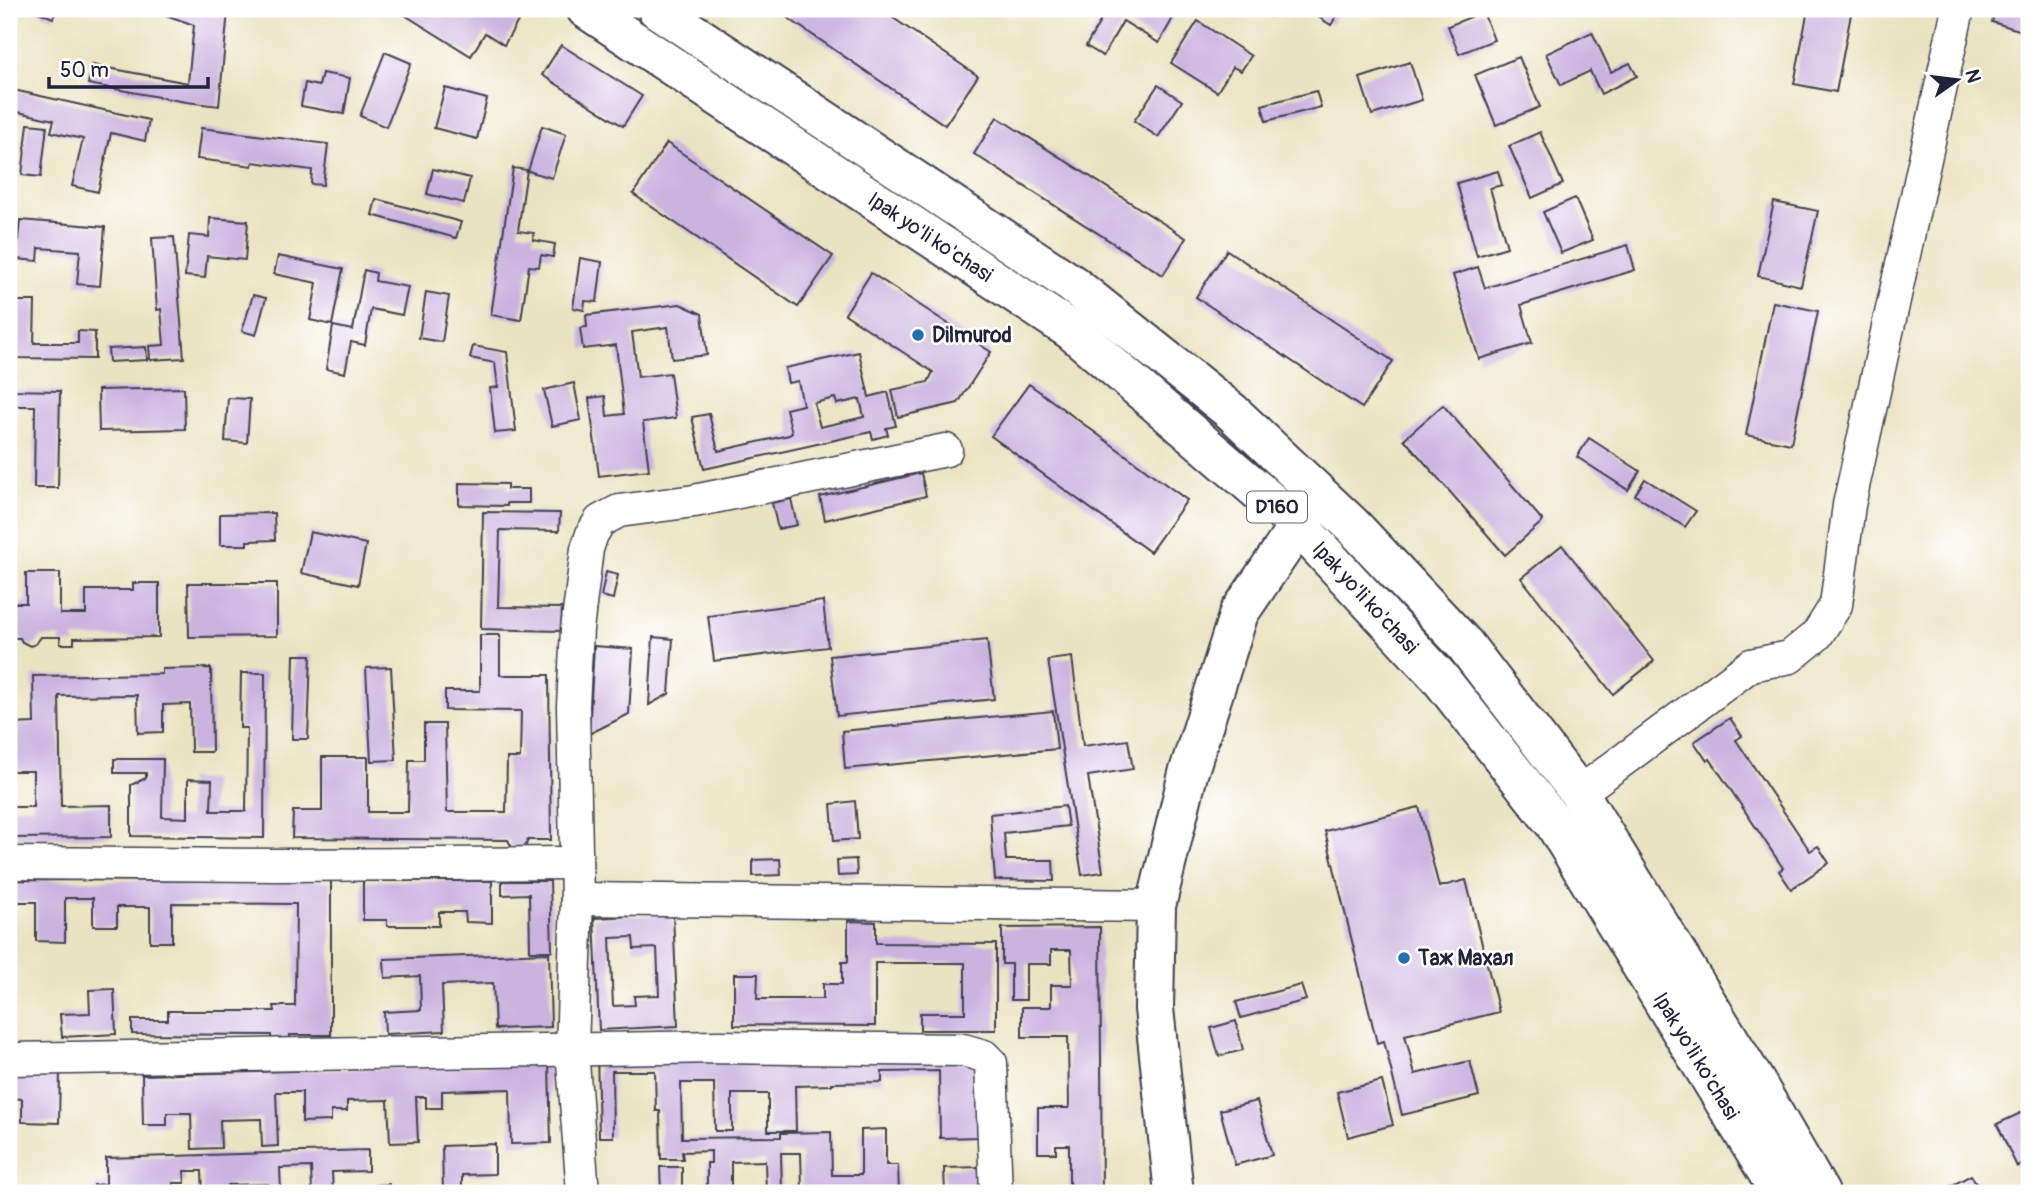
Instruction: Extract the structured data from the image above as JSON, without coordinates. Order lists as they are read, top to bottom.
{
  "streets": {
    "main road": ["Ipak yo'li ko'chasi", "D160"]
  },
  "places": ["Dilmurod", "Таж Махал"],
  "scale_bar": "50 m",
  "north": "right"
}
